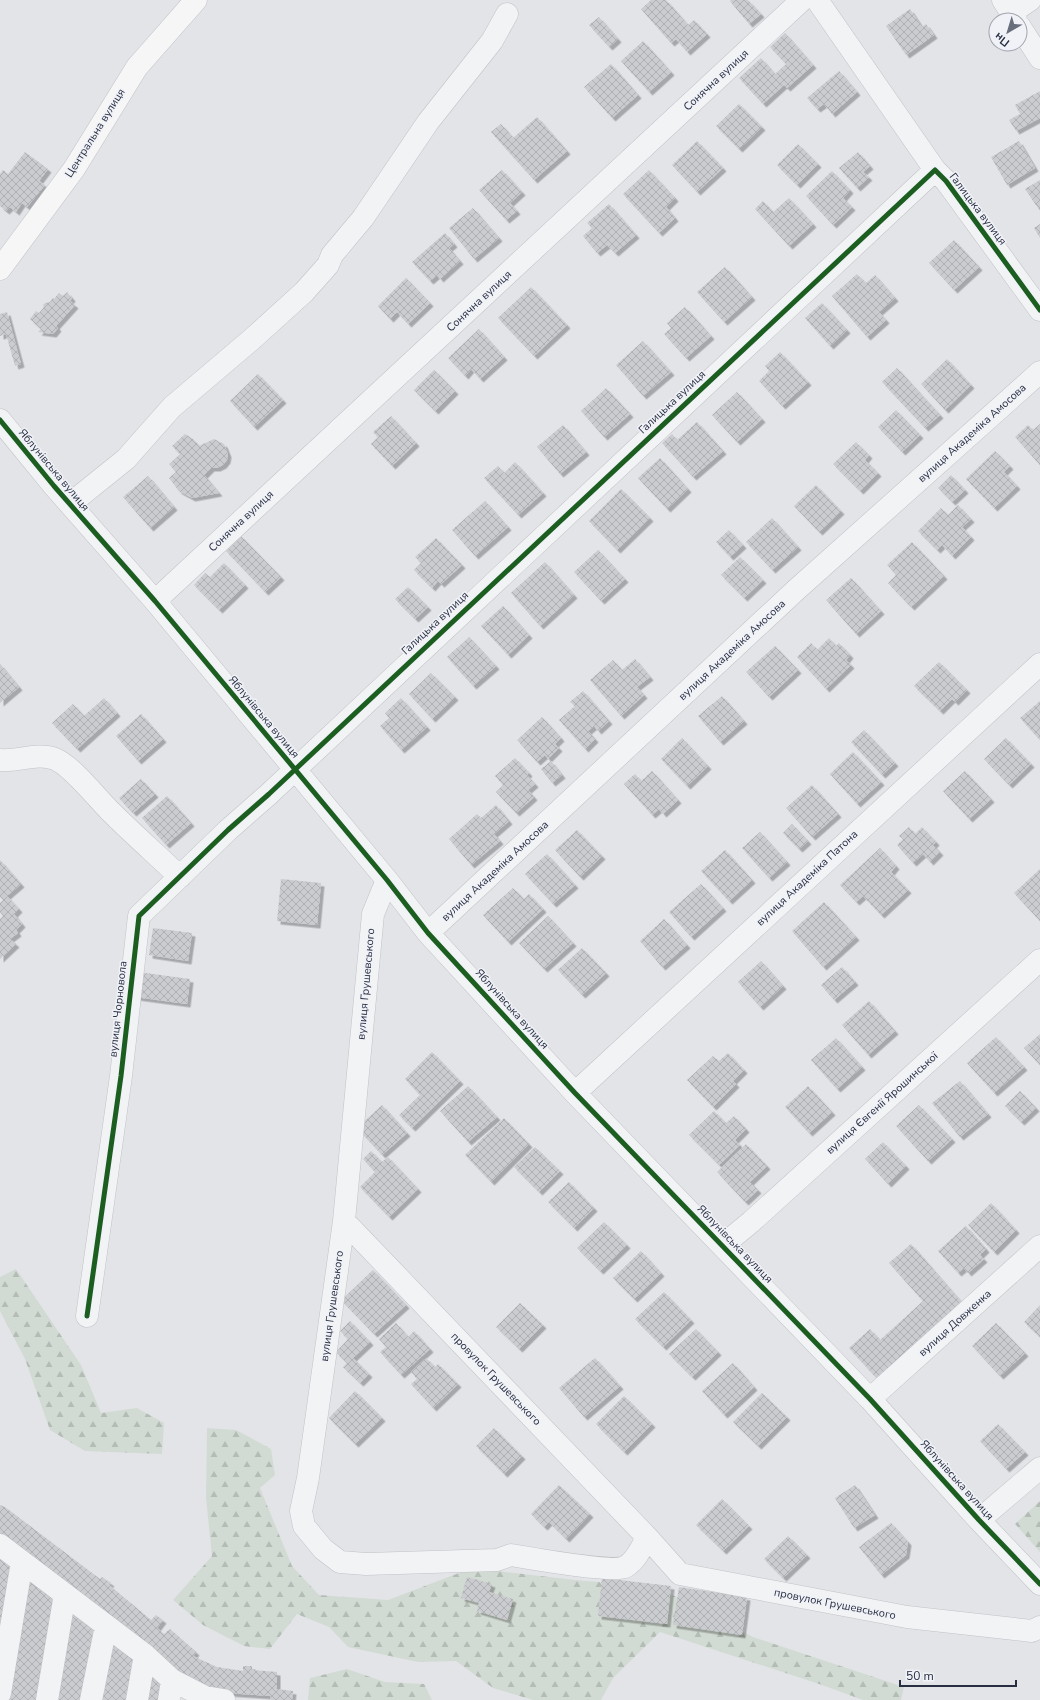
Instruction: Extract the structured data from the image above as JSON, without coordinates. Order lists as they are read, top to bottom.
{
  "streets": {
    "main road": ["Центральна вулиця"],
    "street": [
      "Сонячна вулиця",
      "Галицька вулиця",
      "вулиця Академіка Амосова",
      "Яблунівська вулиця",
      "вулиця Академіка Патона",
      "вулиця Грушевського",
      "вулиця Чорновола",
      "вулиця Євгенії Ярошинської",
      "вулиця Довженка",
      "провулок Грушевського"
    ]
  },
  "crossings": [
    ["Сонячна вулиця", "Яблунівська вулиця"],
    ["Галицька вулиця", "Яблунівська вулиця"],
    ["Галицька вулиця", "вулиця Чорновола"],
    ["вулиця Академіка Амосова", "Яблунівська вулиця"],
    ["Яблунівська вулиця", "вулиця Академіка Патона"],
    ["Яблунівська вулиця", "вулиця Грушевського"],
    ["Яблунівська вулиця", "вулиця Чорновола"],
    ["Яблунівська вулиця", "вулиця Євгенії Ярошинської"],
    ["Яблунівська вулиця", "вулиця Довженка"],
    ["вулиця Грушевського", "провулок Грушевського"]
  ],
  "scale_bar": "50 m",
  "north": "bottom left"
}
